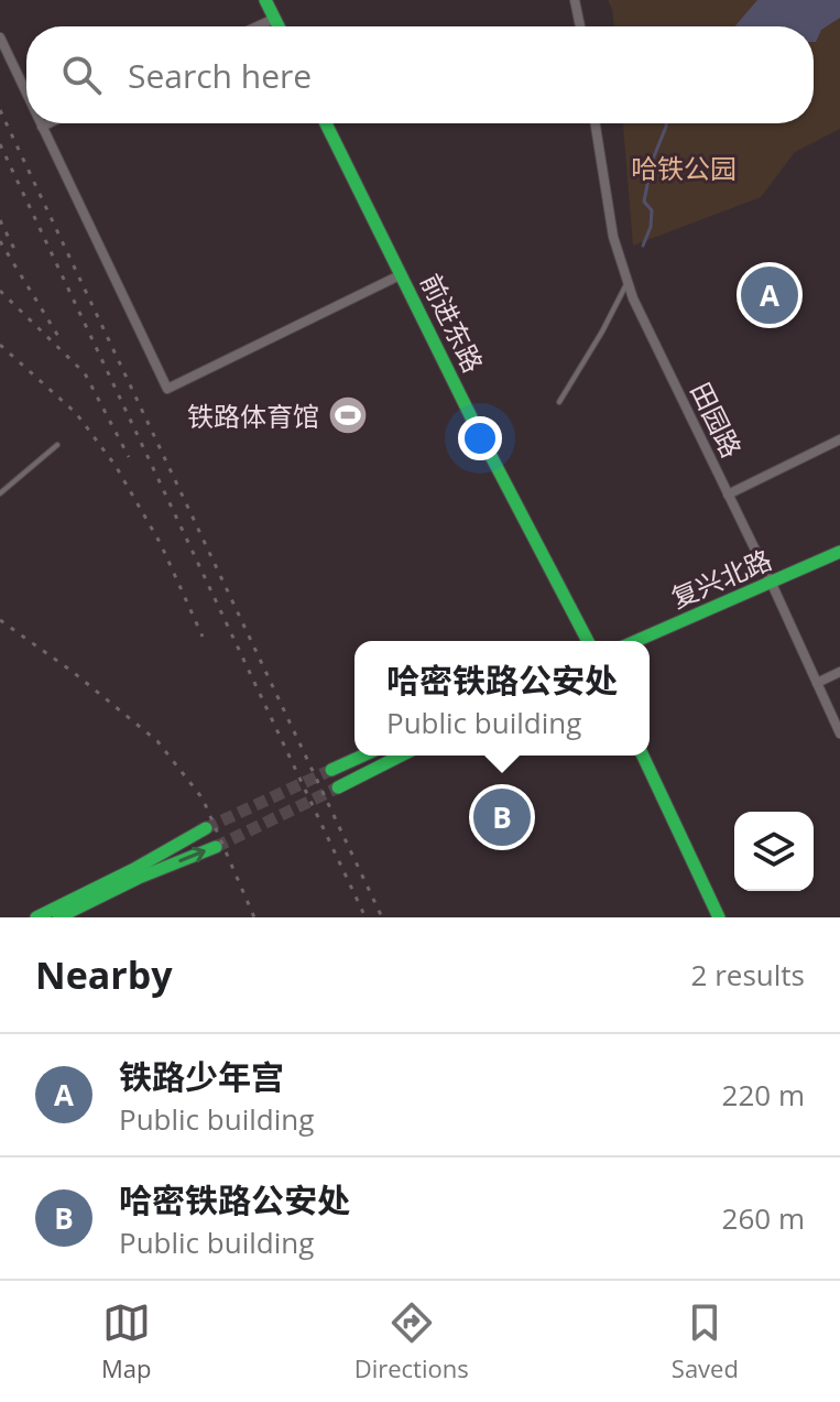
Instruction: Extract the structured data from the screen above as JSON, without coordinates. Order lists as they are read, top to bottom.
{
  "streets": {
    "main road": ["前进东路", "复兴北路"],
    "street": ["田园路"]
  },
  "crossings": [
    ["田园路", "复兴北路"]
  ],
  "parks": ["哈铁公园"],
  "places": {
    "sports": ["铁路体育馆"]
  },
  "page": {
    "search": "Search here",
    "pins": ["A", "B"],
    "popup": ["哈密铁路公安处", "Public building"],
    "heading": ["Nearby", "2 results"],
    "list": [
      {
        "mark": "A",
        "name": "铁路少年宫",
        "note": "Public building",
        "value": "220 m"
      },
      {
        "mark": "B",
        "name": "哈密铁路公安处",
        "note": "Public building",
        "value": "260 m"
      }
    ],
    "nav": ["Map", "Directions", "Saved"]
  }
}
